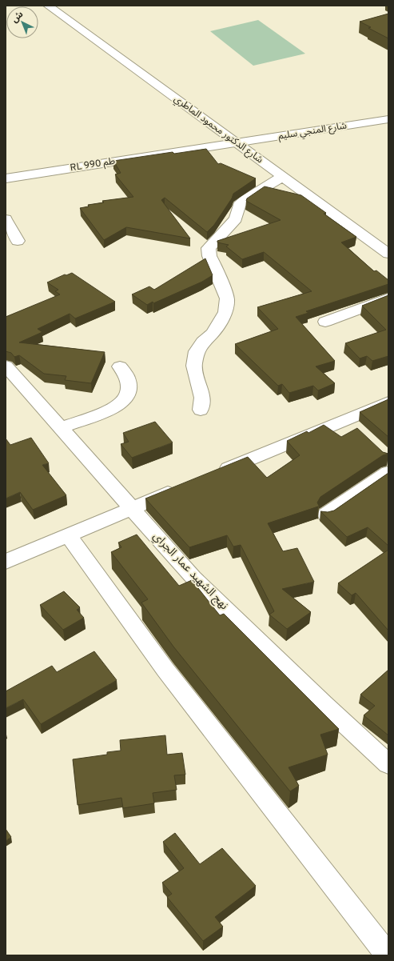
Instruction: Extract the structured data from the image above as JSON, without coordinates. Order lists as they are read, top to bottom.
{
  "streets": {
    "street": [
      "شارع الدكتور محمود الماطري",
      "شارع المنجي سليم",
      "RL طم 990",
      "نهج الشهيد عمار الجراي"
    ]
  },
  "crossings": [
    ["شارع الدكتور محمود الماطري", "شارع المنجي سليم"],
    ["شارع الدكتور محمود الماطري", "RL طم 990"],
    ["شارع المنجي سليم", "RL طم 990"]
  ],
  "north": "top left"
}
